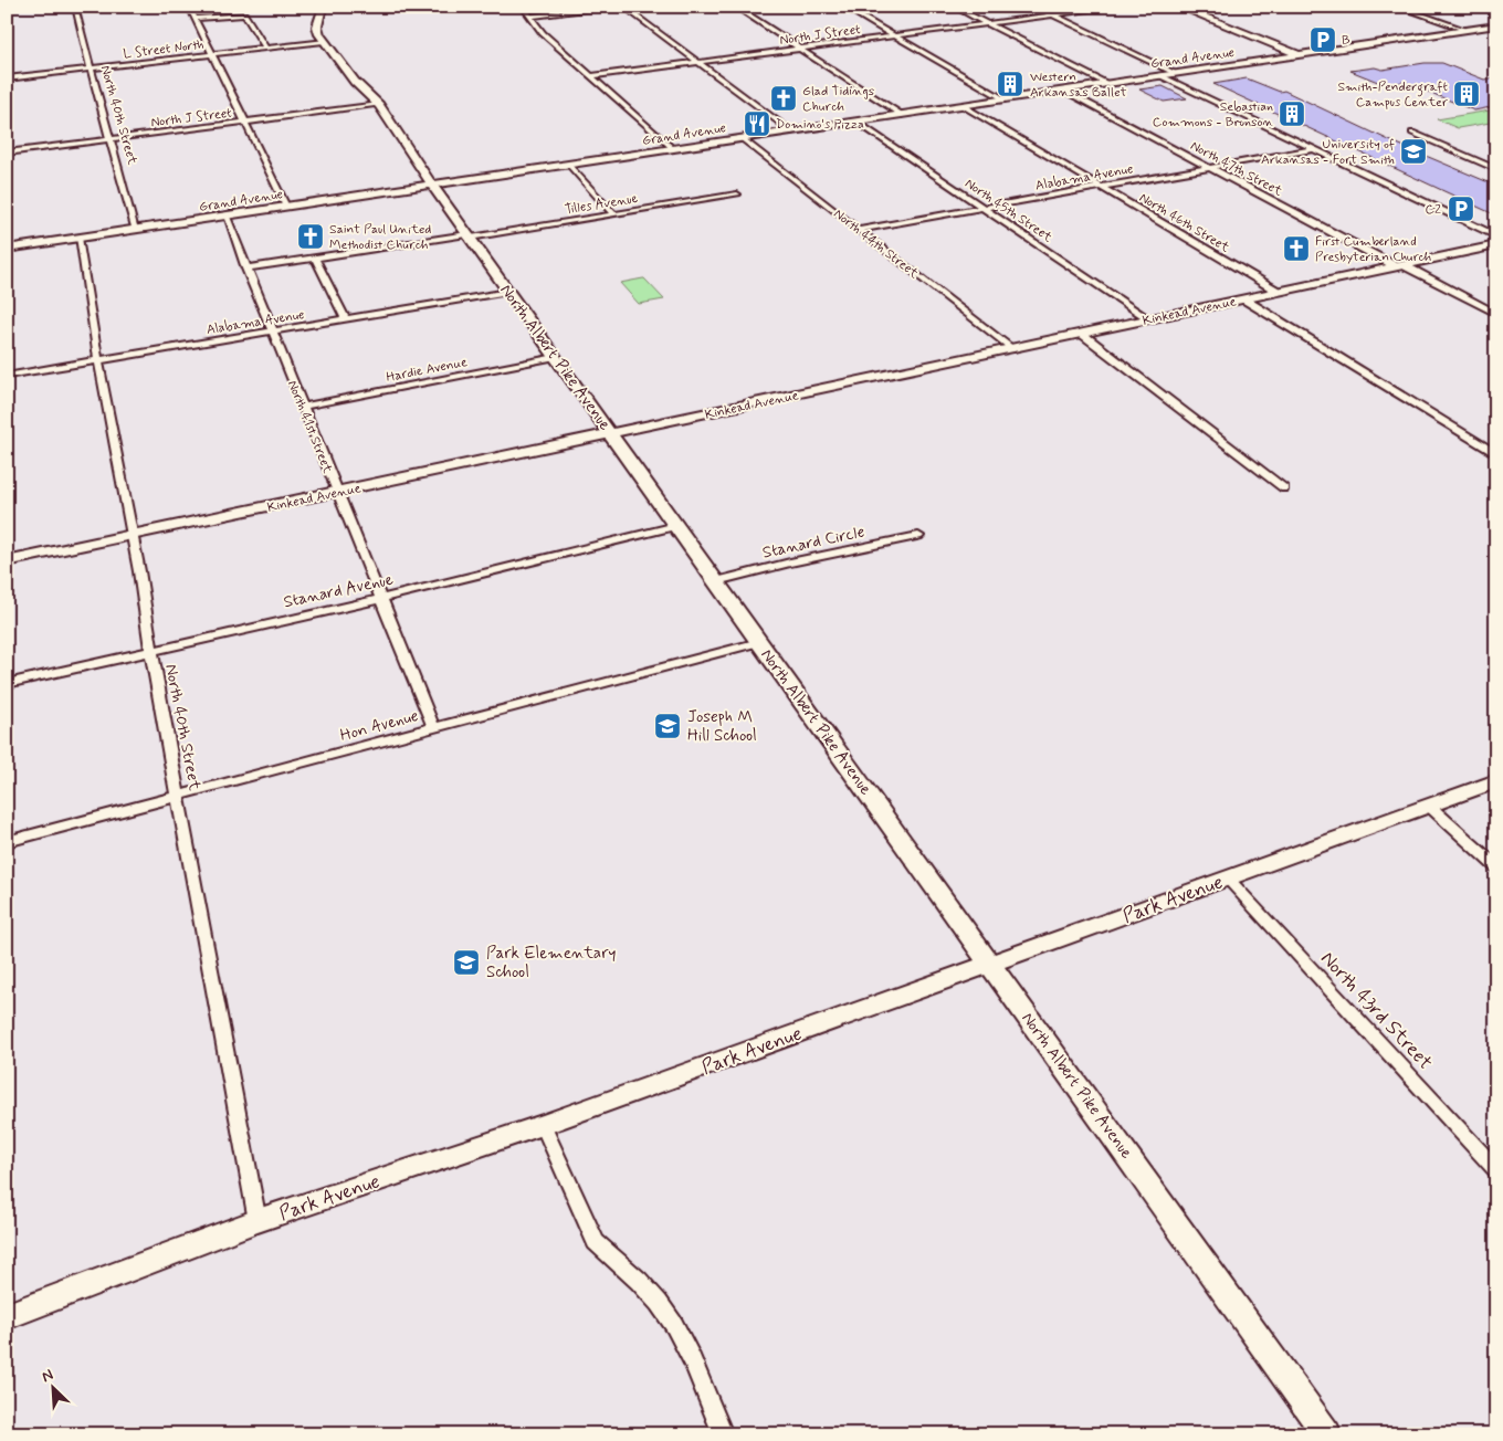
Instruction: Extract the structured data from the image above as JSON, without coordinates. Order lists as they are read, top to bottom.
{
  "streets": {
    "street": [
      "North J Street",
      "L Street North",
      "Grand Avenue",
      "North 40th Street",
      "North 47th Street",
      "Alabama Avenue",
      "Tilles Avenue",
      "North 45th Street",
      "North 46th Street",
      "North 44th Street",
      "Kinkead Avenue",
      "North Albert Pike Avenue",
      "Hardie Avenue",
      "North 41st Street",
      "Stanard Circle",
      "Stanard Avenue",
      "Hon Avenue",
      "Park Avenue",
      "North 43rd Street"
    ]
  },
  "crossings": [
    ["North J Street", "North 40th Street"],
    ["North J Street", "North Albert Pike Avenue"],
    ["L Street North", "North 40th Street"],
    ["L Street North", "North Albert Pike Avenue"],
    ["Grand Avenue", "North 40th Street"],
    ["Grand Avenue", "North 47th Street"],
    ["Grand Avenue", "North 45th Street"],
    ["Grand Avenue", "North 46th Street"],
    ["Grand Avenue", "North 44th Street"],
    ["Grand Avenue", "North Albert Pike Avenue"],
    ["Grand Avenue", "North 41st Street"],
    ["North 40th Street", "Alabama Avenue"],
    ["North 40th Street", "Kinkead Avenue"],
    ["North 40th Street", "Stanard Avenue"],
    ["North 40th Street", "Hon Avenue"],
    ["North 40th Street", "Park Avenue"],
    ["North 47th Street", "Alabama Avenue"],
    ["North 47th Street", "Kinkead Avenue"],
    ["Alabama Avenue", "North 45th Street"],
    ["Alabama Avenue", "North 46th Street"],
    ["Alabama Avenue", "North 44th Street"],
    ["Alabama Avenue", "North Albert Pike Avenue"],
    ["Alabama Avenue", "North 41st Street"],
    ["Tilles Avenue", "North Albert Pike Avenue"],
    ["Tilles Avenue", "North 41st Street"],
    ["North 45th Street", "Kinkead Avenue"],
    ["North 46th Street", "Kinkead Avenue"],
    ["North 44th Street", "Kinkead Avenue"],
    ["Kinkead Avenue", "North Albert Pike Avenue"],
    ["Kinkead Avenue", "North 41st Street"],
    ["North Albert Pike Avenue", "Hardie Avenue"],
    ["North Albert Pike Avenue", "Stanard Circle"],
    ["North Albert Pike Avenue", "Stanard Avenue"],
    ["North Albert Pike Avenue", "Hon Avenue"],
    ["North Albert Pike Avenue", "Park Avenue"],
    ["Hardie Avenue", "North 41st Street"],
    ["North 41st Street", "Stanard Avenue"],
    ["North 41st Street", "Hon Avenue"],
    ["Park Avenue", "North 43rd Street"]
  ],
  "places": {
    "parking": ["B", "C2"],
    "building": ["Western Arkansas Ballet", "Smith-Pendergraft Campus Center", "Sebastian Commons - Bronson"],
    "church": ["Glad Tidings Church", "Saint Paul United Methodist Church", "First Cumberland Presbyterian Church"],
    "restaurant": ["Domino's Pizza"],
    "school or university": ["University of Arkansas - Fort Smith", "Joseph M Hill School", "Park Elementary School"]
  },
  "north": "top left"
}
